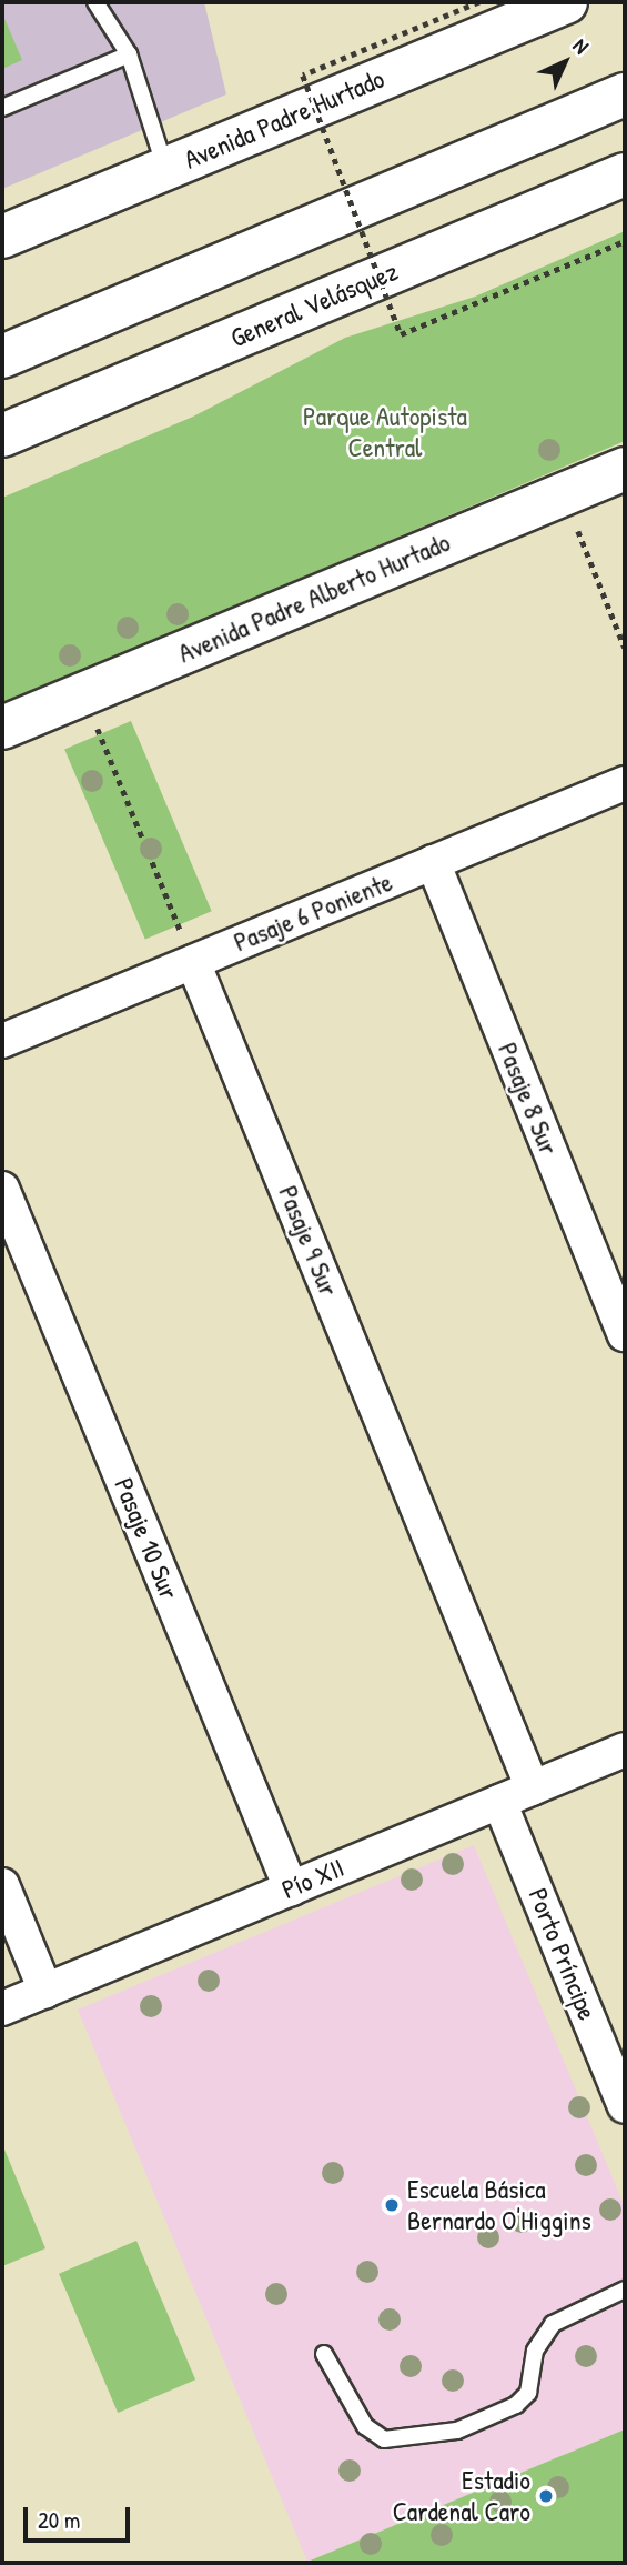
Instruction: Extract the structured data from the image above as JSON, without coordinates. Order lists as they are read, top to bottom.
{
  "streets": {
    "main road": ["Avenida Padre Hurtado", "General Velásquez", "Avenida Padre Alberto Hurtado"],
    "street": [
      "Pasaje 6 Poniente",
      "Pasaje 8 Sur",
      "Pasaje 9 Sur",
      "Pasaje 10 Sur",
      "Pío XII",
      "Porto Príncipe"
    ]
  },
  "crossings": [
    ["Pasaje 6 Poniente", "Pasaje 8 Sur"],
    ["Pasaje 6 Poniente", "Pasaje 9 Sur"],
    ["Pasaje 9 Sur", "Pío XII"],
    ["Pasaje 10 Sur", "Pío XII"],
    ["Pío XII", "Porto Príncipe"]
  ],
  "parks": ["Parque Autopista Central"],
  "places": ["Escuela Básica Bernardo O'Higgins", "Estadio Cardenal Caro"],
  "scale_bar": "20 m",
  "north": "top right"
}
